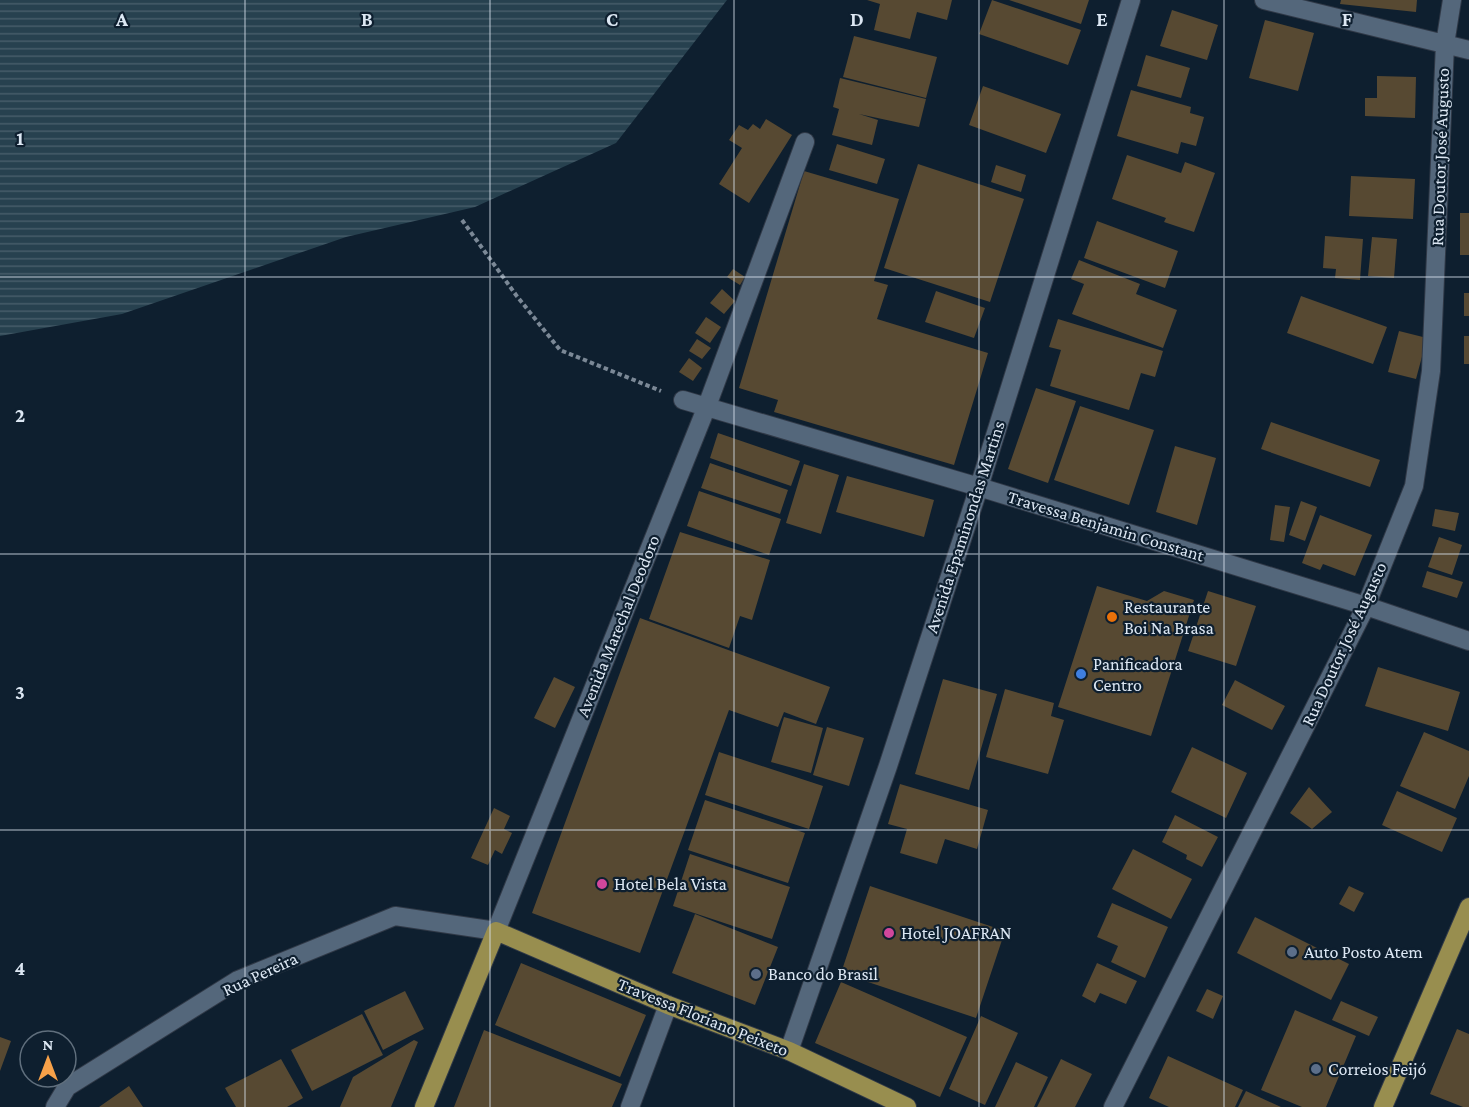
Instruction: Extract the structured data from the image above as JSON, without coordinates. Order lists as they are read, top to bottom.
{
  "streets": {
    "main road": ["Avenida Marechal Deodoro", "Travessa Floriano Peixeto"],
    "street": [
      "Rua Doutor José Augusto",
      "Travessa Benjamin Constant",
      "Avenida Epaminondas Martins",
      "Rua Pereira"
    ]
  },
  "crossings": [
    ["Rua Doutor José Augusto", "Travessa Benjamin Constant"],
    ["Travessa Benjamin Constant", "Avenida Epaminondas Martins"],
    ["Travessa Benjamin Constant", "Avenida Marechal Deodoro"],
    ["Avenida Epaminondas Martins", "Travessa Floriano Peixeto"],
    ["Avenida Marechal Deodoro", "Rua Pereira"],
    ["Avenida Marechal Deodoro", "Travessa Floriano Peixeto"],
    ["Rua Pereira", "Travessa Floriano Peixeto"]
  ],
  "places": [
    "Restaurante Boi Na Brasa",
    "Panificadora Centro",
    "Hotel Bela Vista",
    "Hotel JOAFRAN",
    "Auto Posto Atem",
    "Banco do Brasil",
    "Correios Feijó"
  ],
  "north": "top",
  "grid": {
    "columns": [
      "A",
      "B",
      "C",
      "D",
      "E",
      "F"
    ],
    "rows": [
      "1",
      "2",
      "3",
      "4"
    ]
  }
}
